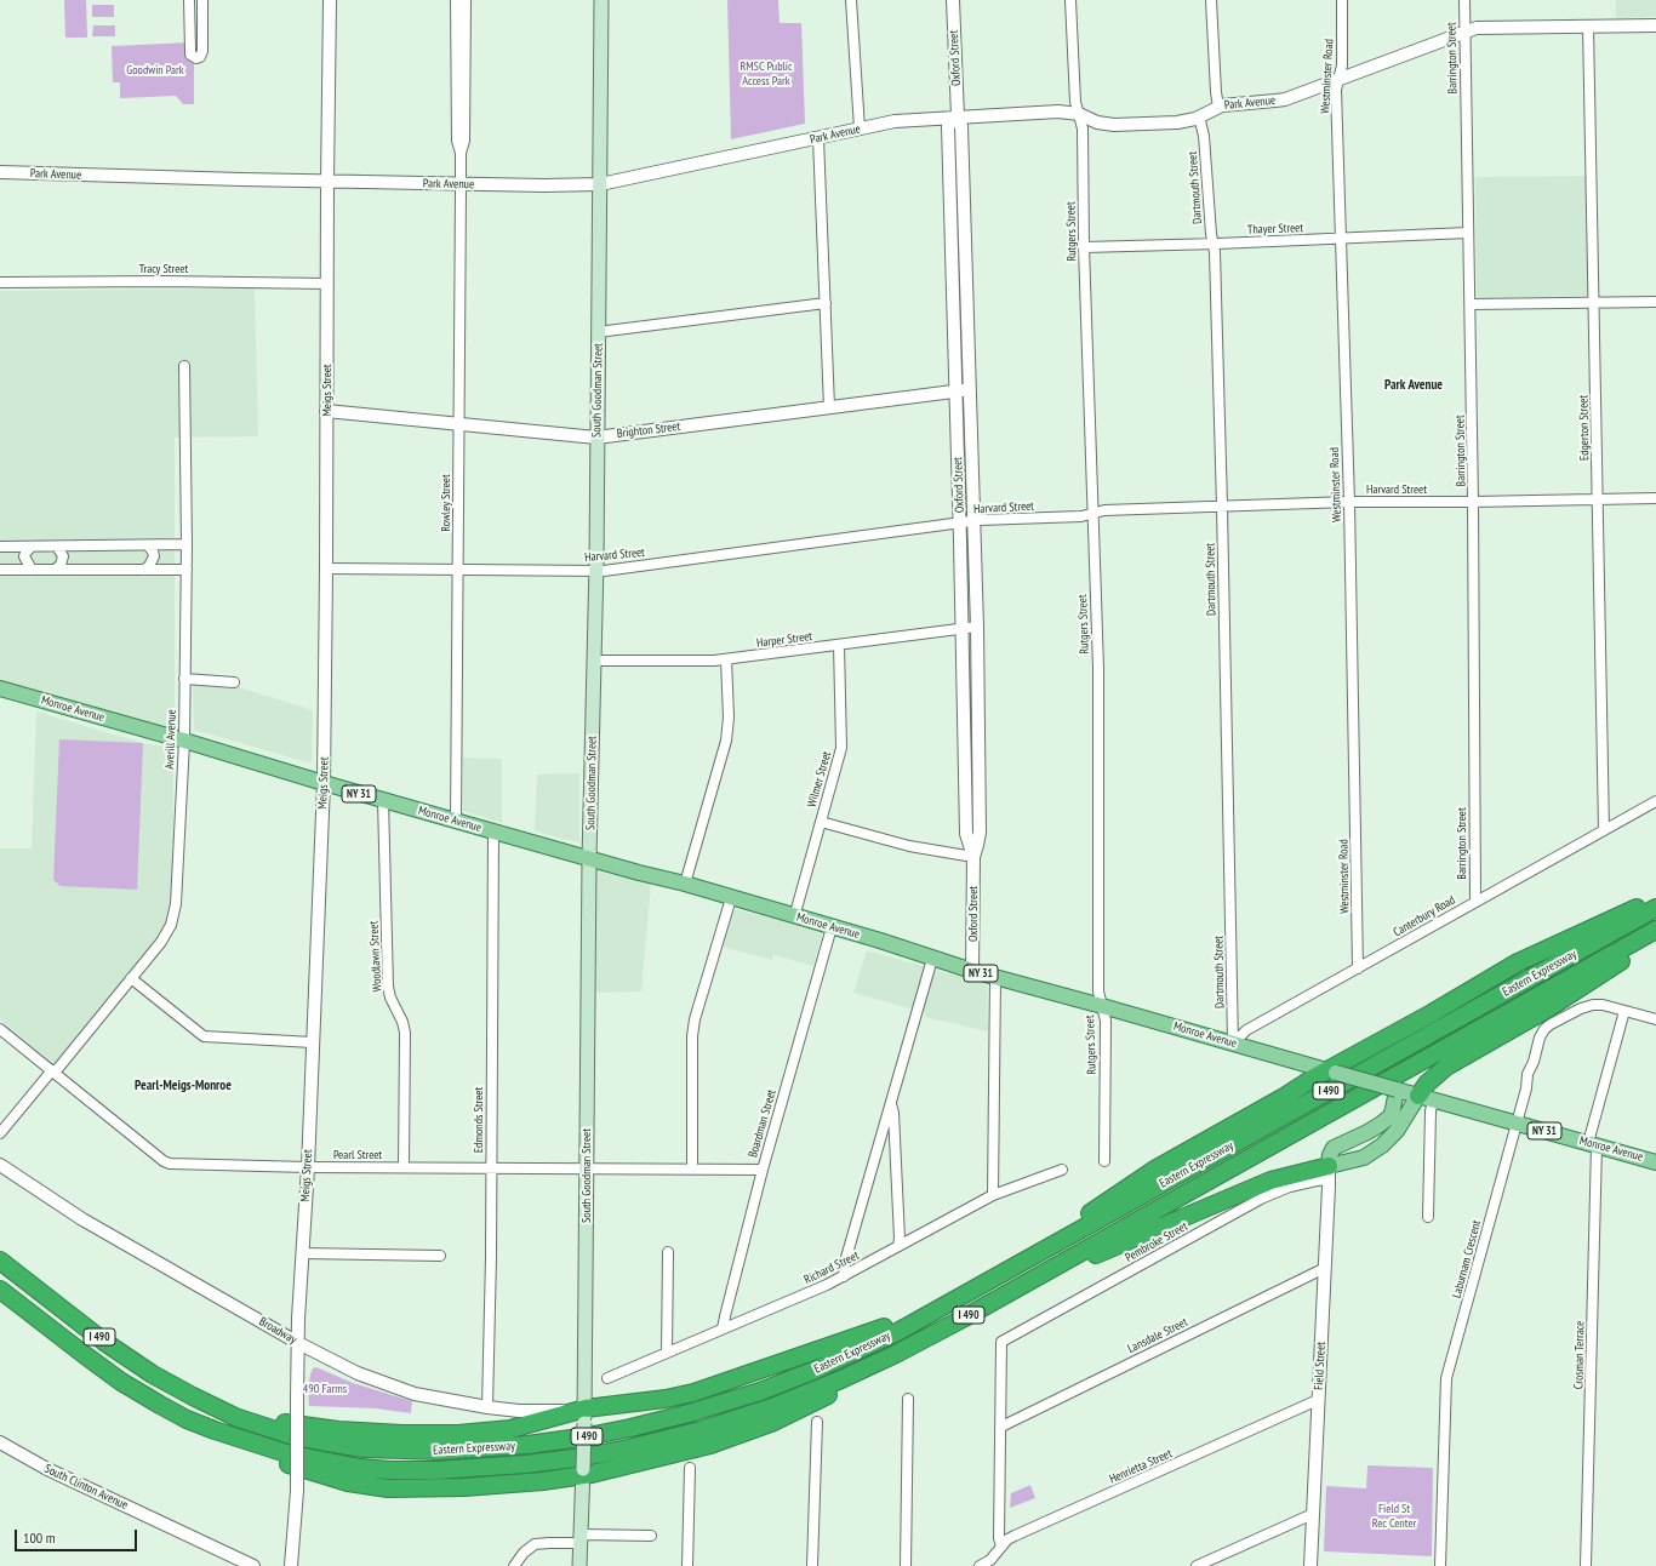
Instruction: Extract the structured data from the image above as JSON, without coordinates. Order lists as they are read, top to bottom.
{
  "streets": {
    "highway": ["Eastern Expressway", "I 490"],
    "main road": ["South Goodman Street", "Monroe Avenue", "NY 31"],
    "street": [
      "Oxford Street",
      "Barrington Street",
      "Westminster Road",
      "Park Avenue",
      "Dartmouth Street",
      "Thayer Street",
      "Rutgers Street",
      "Tracy Street",
      "Meigs Street",
      "Edgerton Street",
      "Brighton Street",
      "Harvard Street",
      "Rowley Street",
      "Harper Street",
      "Averill Avenue",
      "Wilmer Street",
      "Canterbury Road",
      "Woodlawn Street",
      "Edmonds Street",
      "Boardman Street",
      "Pearl Street",
      "Pembroke Street",
      "Laburnam Crescent",
      "Richard Street",
      "Broadway",
      "Lansdale Street",
      "Crosman Terrace",
      "Field Street",
      "Henrietta Street",
      "South Clinton Avenue"
    ]
  },
  "crossings": [
    ["Oxford Street", "Park Avenue"],
    ["Oxford Street", "Brighton Street"],
    ["Oxford Street", "Harvard Street"],
    ["Oxford Street", "Harper Street"],
    ["Oxford Street", "Monroe Avenue"],
    ["Barrington Street", "Park Avenue"],
    ["Barrington Street", "Thayer Street"],
    ["Barrington Street", "Harvard Street"],
    ["Barrington Street", "Canterbury Road"],
    ["Westminster Road", "Park Avenue"],
    ["Westminster Road", "Thayer Street"],
    ["Westminster Road", "Harvard Street"],
    ["Westminster Road", "Canterbury Road"],
    ["Park Avenue", "Dartmouth Street"],
    ["Park Avenue", "Rutgers Street"],
    ["Park Avenue", "Meigs Street"],
    ["Park Avenue", "South Goodman Street"],
    ["Park Avenue", "Edgerton Street"],
    ["Park Avenue", "Rowley Street"],
    ["Dartmouth Street", "Thayer Street"],
    ["Dartmouth Street", "Harvard Street"],
    ["Dartmouth Street", "Monroe Avenue"],
    ["Dartmouth Street", "Canterbury Road"],
    ["Thayer Street", "Rutgers Street"],
    ["Rutgers Street", "Harvard Street"],
    ["Rutgers Street", "Monroe Avenue"],
    ["Tracy Street", "Meigs Street"],
    ["Meigs Street", "Brighton Street"],
    ["Meigs Street", "Harvard Street"],
    ["Meigs Street", "Monroe Avenue"],
    ["Meigs Street", "Pearl Street"],
    ["Meigs Street", "Broadway"],
    ["South Goodman Street", "Brighton Street"],
    ["South Goodman Street", "Harvard Street"],
    ["South Goodman Street", "Harper Street"],
    ["South Goodman Street", "Monroe Avenue"],
    ["South Goodman Street", "Pearl Street"],
    ["South Goodman Street", "Broadway"],
    ["Edgerton Street", "Harvard Street"],
    ["Edgerton Street", "Canterbury Road"],
    ["Brighton Street", "Rowley Street"],
    ["Harvard Street", "Rowley Street"],
    ["Rowley Street", "Monroe Avenue"],
    ["Harper Street", "Wilmer Street"],
    ["Monroe Avenue", "Averill Avenue"],
    ["Monroe Avenue", "Wilmer Street"],
    ["Monroe Avenue", "Canterbury Road"],
    ["Monroe Avenue", "Woodlawn Street"],
    ["Monroe Avenue", "Edmonds Street"],
    ["Monroe Avenue", "Boardman Street"],
    ["Monroe Avenue", "Laburnam Crescent"],
    ["Monroe Avenue", "Crosman Terrace"],
    ["Averill Avenue", "Pearl Street"],
    ["Woodlawn Street", "Pearl Street"],
    ["Edmonds Street", "Pearl Street"],
    ["Edmonds Street", "Broadway"],
    ["Boardman Street", "Pearl Street"],
    ["Boardman Street", "Richard Street"],
    ["Pembroke Street", "Lansdale Street"],
    ["Pembroke Street", "Field Street"],
    ["Laburnam Crescent", "Crosman Terrace"],
    ["Lansdale Street", "Field Street"],
    ["Field Street", "Henrietta Street"]
  ],
  "districts": ["Park Avenue", "Pearl-Meigs-Monroe"],
  "parks": [
    "RMSC Public Access Park",
    "Goodwin Park",
    "490 Farms",
    "Field St Rec Center"
  ],
  "scale_bar": "100 m"
}
